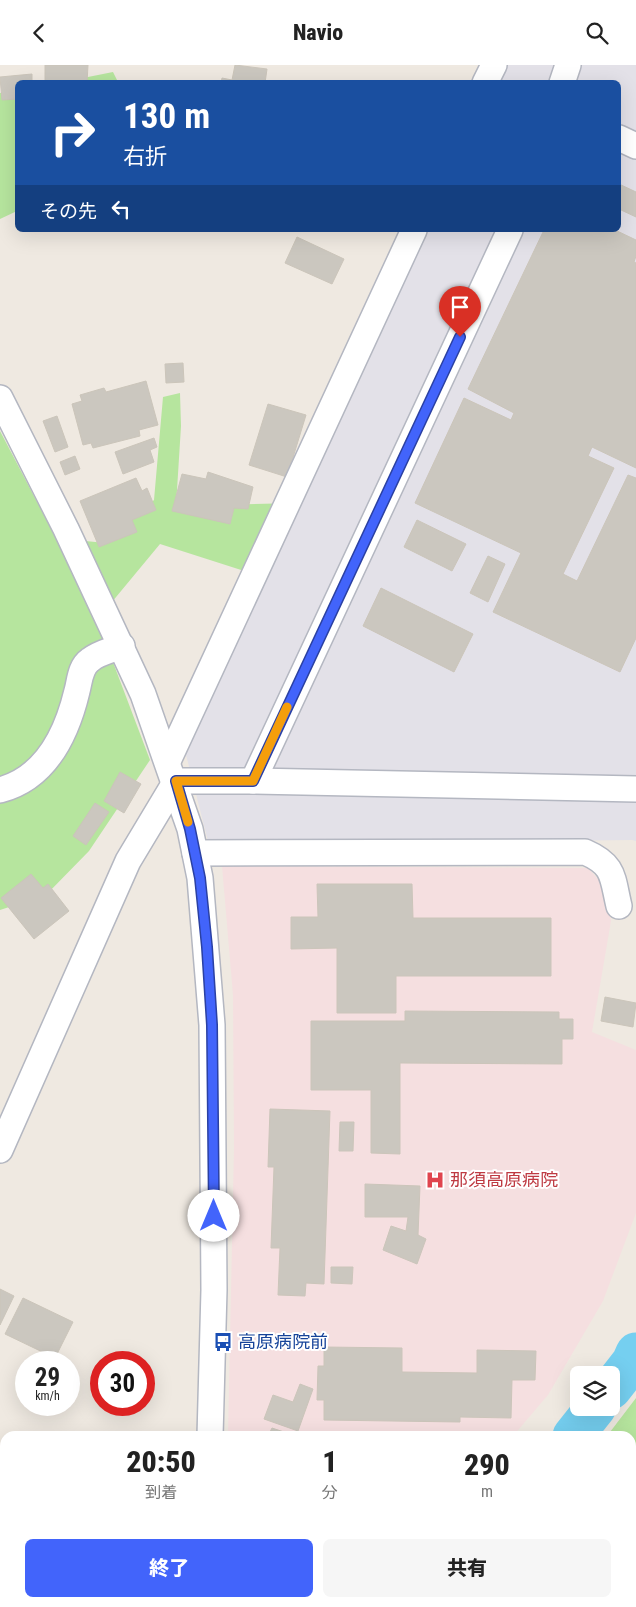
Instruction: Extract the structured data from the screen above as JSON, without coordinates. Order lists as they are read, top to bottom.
{
  "places": {
    "hospital": ["那須高原病院"],
    "bus stop": ["高原病院前"]
  },
  "page": {
    "header": "Navio",
    "turn": ["130 m", "右折"],
    "then": "その先",
    "speed": "29 km/h",
    "limit": "30",
    "eta": [
      "20:50",
      "到着",
      "1",
      "分",
      "290",
      "m"
    ],
    "buttons": ["終了", "共有"]
  }
}
